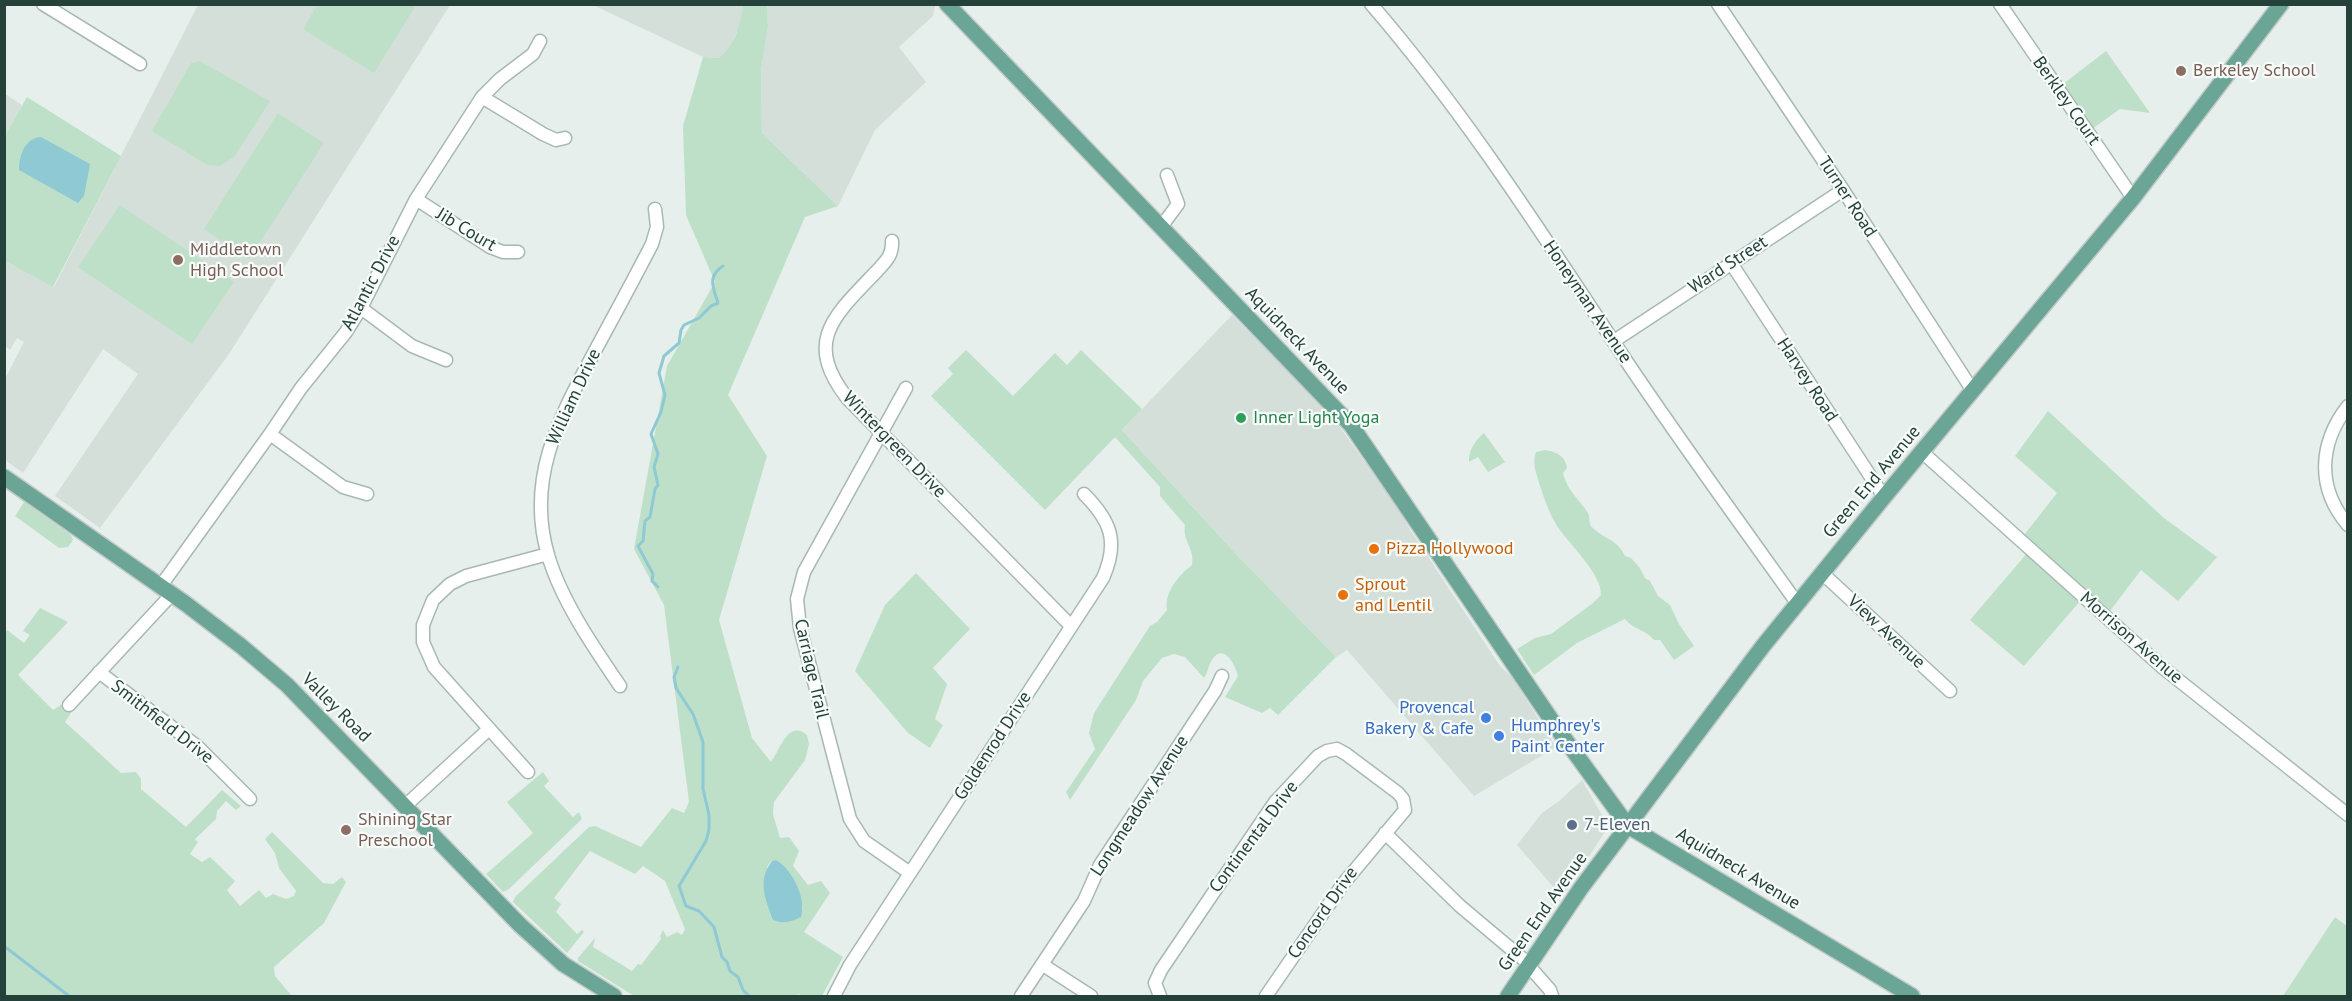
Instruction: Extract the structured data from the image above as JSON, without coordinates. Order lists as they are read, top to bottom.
{
  "streets": {
    "main road": ["Aquidneck Avenue", "Green End Avenue", "Valley Road"],
    "street": [
      "Berkley Court",
      "Turner Road",
      "Jib Court",
      "Ward Street",
      "Atlantic Drive",
      "Honeyman Avenue",
      "Harvey Road",
      "William Drive",
      "Wintergreen Drive",
      "View Avenue",
      "Morrison Avenue",
      "Carriage Trail",
      "Smithfield Drive",
      "Goldenrod Drive",
      "Longmeadow Avenue",
      "Continental Drive",
      "Concord Drive"
    ]
  },
  "crossings": [
    ["Berkley Court", "Green End Avenue"],
    ["Turner Road", "Ward Street"],
    ["Turner Road", "Green End Avenue"],
    ["Jib Court", "Atlantic Drive"],
    ["Ward Street", "Honeyman Avenue"],
    ["Ward Street", "Harvey Road"],
    ["Atlantic Drive", "Valley Road"],
    ["Atlantic Drive", "Smithfield Drive"],
    ["Honeyman Avenue", "Green End Avenue"],
    ["Aquidneck Avenue", "Green End Avenue"],
    ["Harvey Road", "Green End Avenue"],
    ["Wintergreen Drive", "Carriage Trail"],
    ["Wintergreen Drive", "Goldenrod Drive"],
    ["Green End Avenue", "View Avenue"],
    ["Green End Avenue", "Morrison Avenue"],
    ["Carriage Trail", "Goldenrod Drive"],
    ["Continental Drive", "Concord Drive"]
  ],
  "places": [
    "Berkeley School",
    "Middletown High School",
    "Inner Light Yoga",
    "Pizza Hollywood",
    "Sprout and Lentil",
    "Provencal Bakery & Cafe",
    "Humphrey's Paint Center",
    "7-Eleven",
    "Shining Star Preschool"
  ]
}
